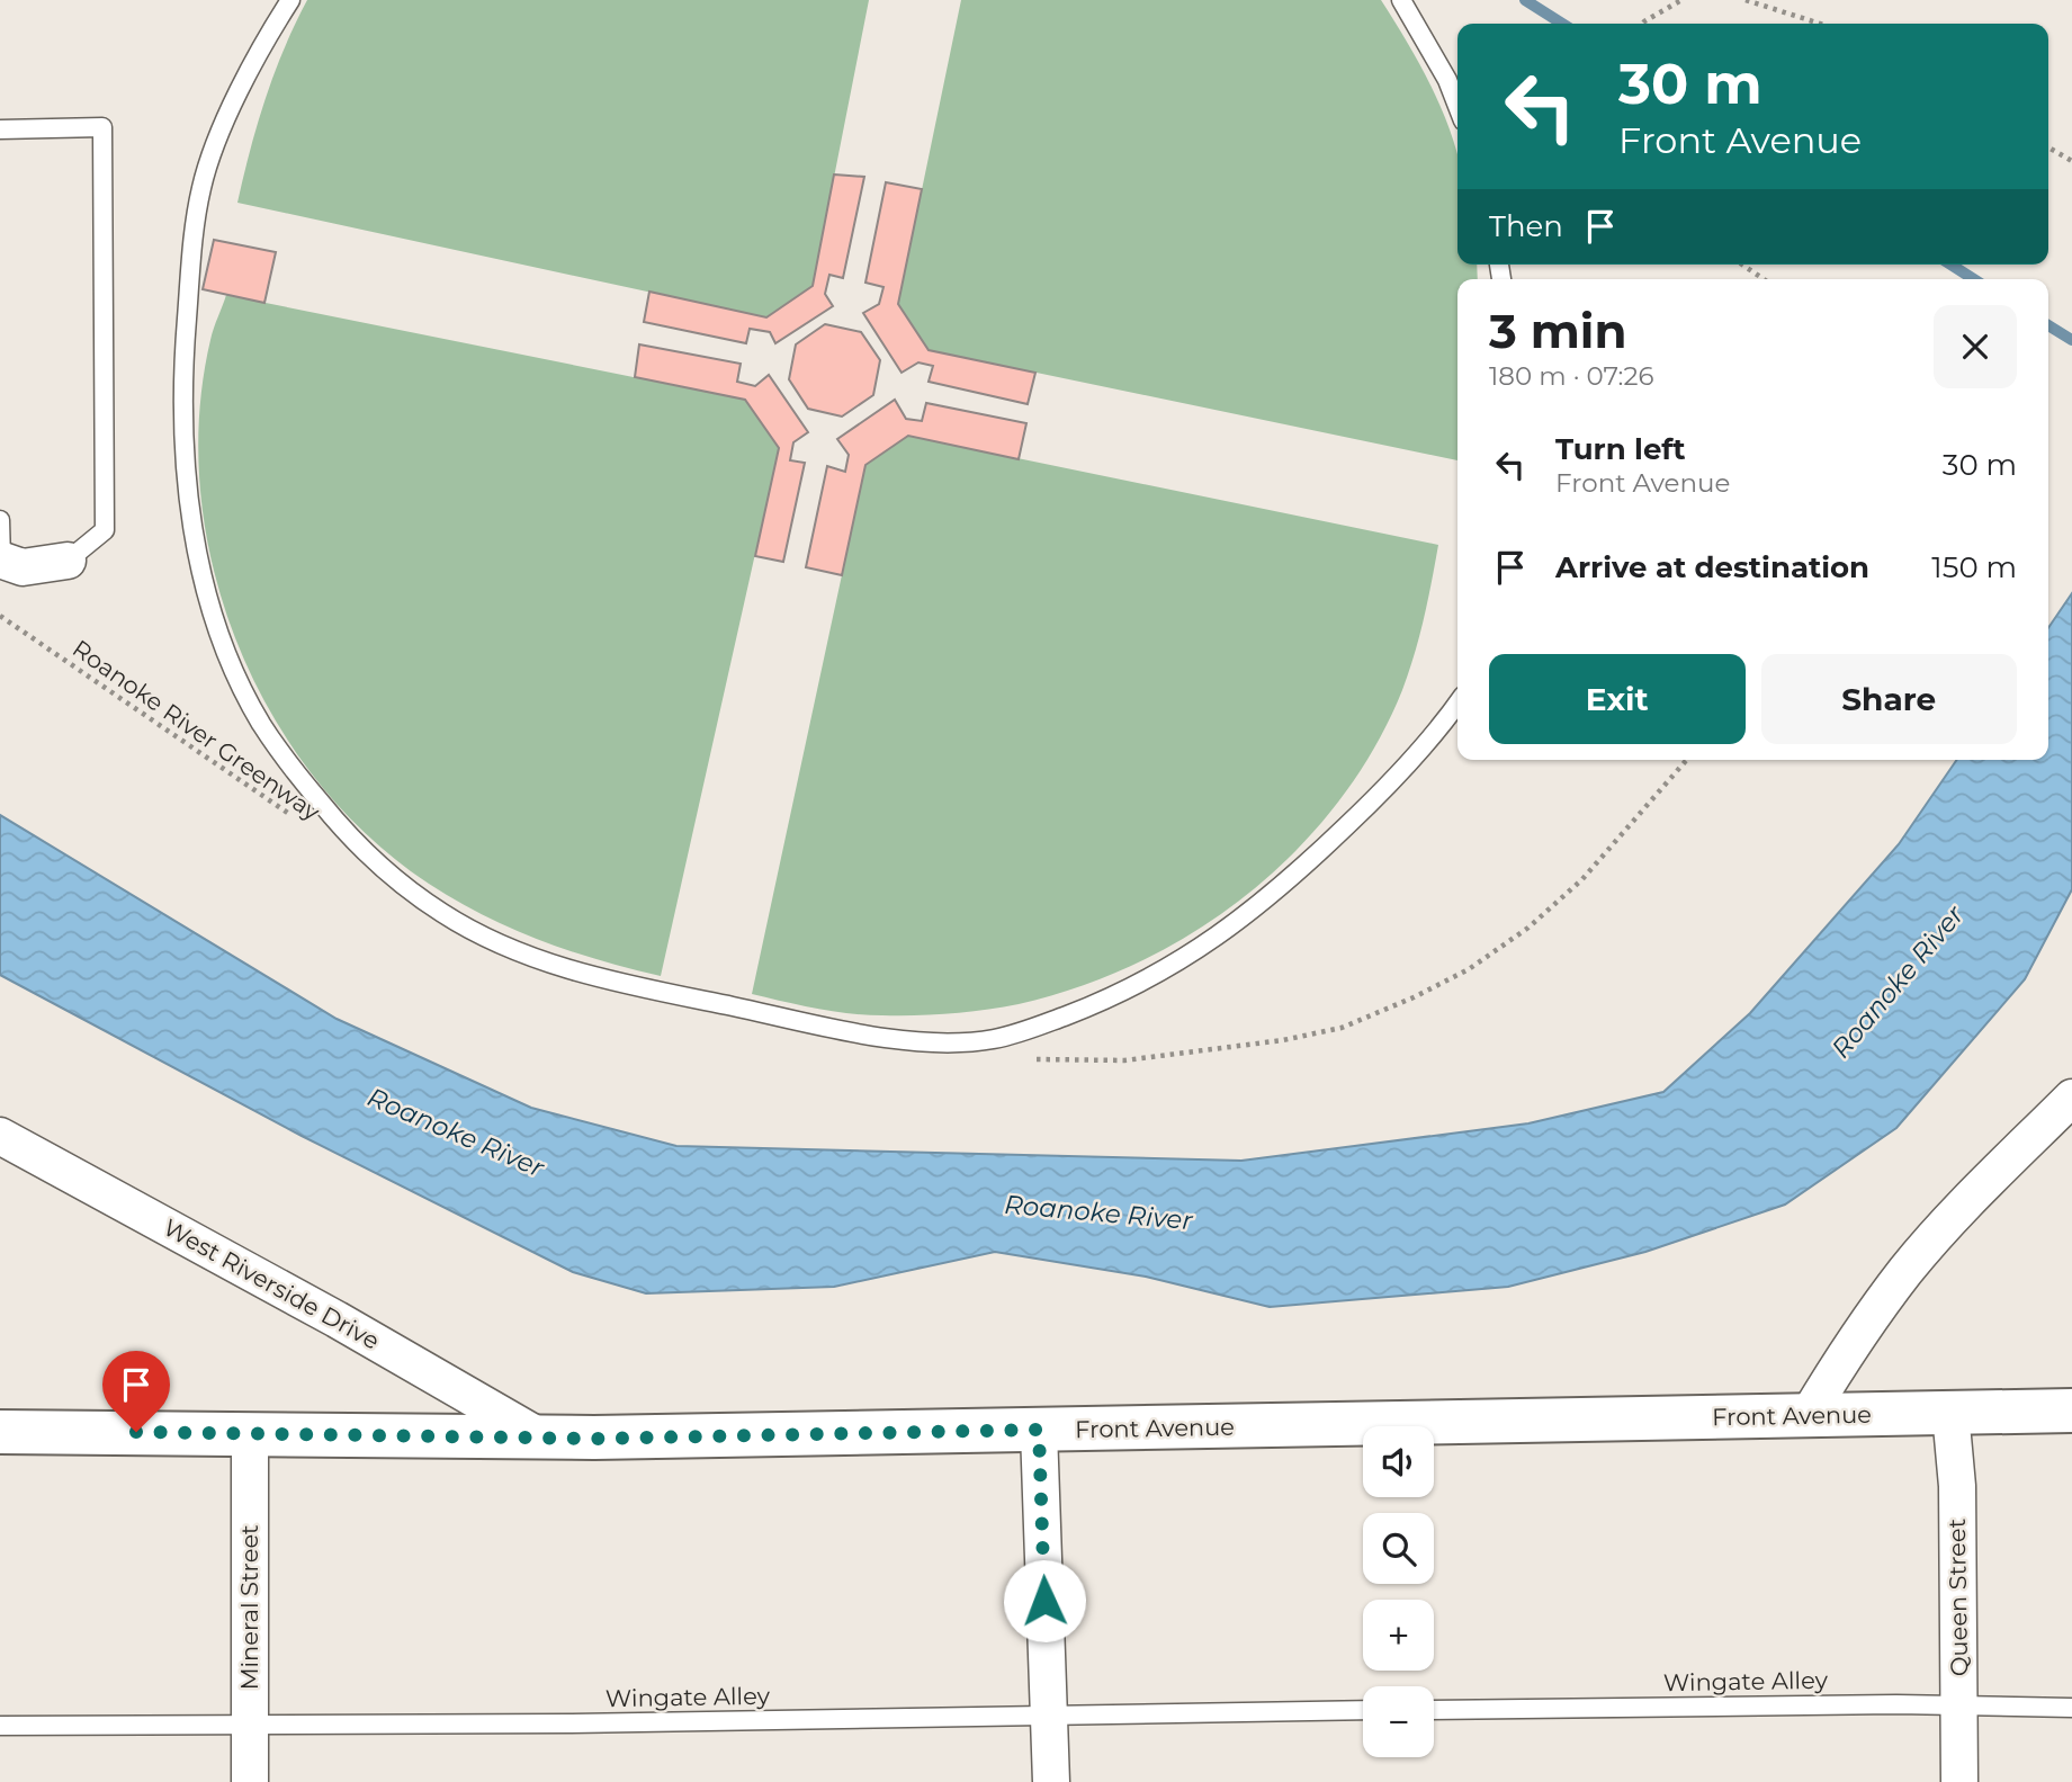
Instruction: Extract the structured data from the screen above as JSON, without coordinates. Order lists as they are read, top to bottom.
{
  "streets": {
    "street": [
      "West Riverside Drive",
      "Front Avenue",
      "Queen Street",
      "Mineral Street"
    ],
    "lane": ["Wingate Alley"],
    "path": ["Roanoke River Greenway"]
  },
  "crossings": [
    ["West Riverside Drive", "Front Avenue"],
    ["Front Avenue", "Queen Street"],
    ["Front Avenue", "Mineral Street"],
    ["Queen Street", "Wingate Alley"],
    ["Mineral Street", "Wingate Alley"]
  ],
  "water": ["Roanoke River"],
  "page": {
    "turn": ["30 m", "Front Avenue"],
    "then": "Then",
    "heading": ["3 min", "180 m · 07:26"],
    "list": [
      {
        "name": "Turn left",
        "note": "Front Avenue",
        "value": "30 m"
      },
      {
        "name": "Arrive at destination",
        "value": "150 m"
      }
    ],
    "buttons": ["Exit", "Share"],
    "map_buttons": ["+", "−"]
  }
}
